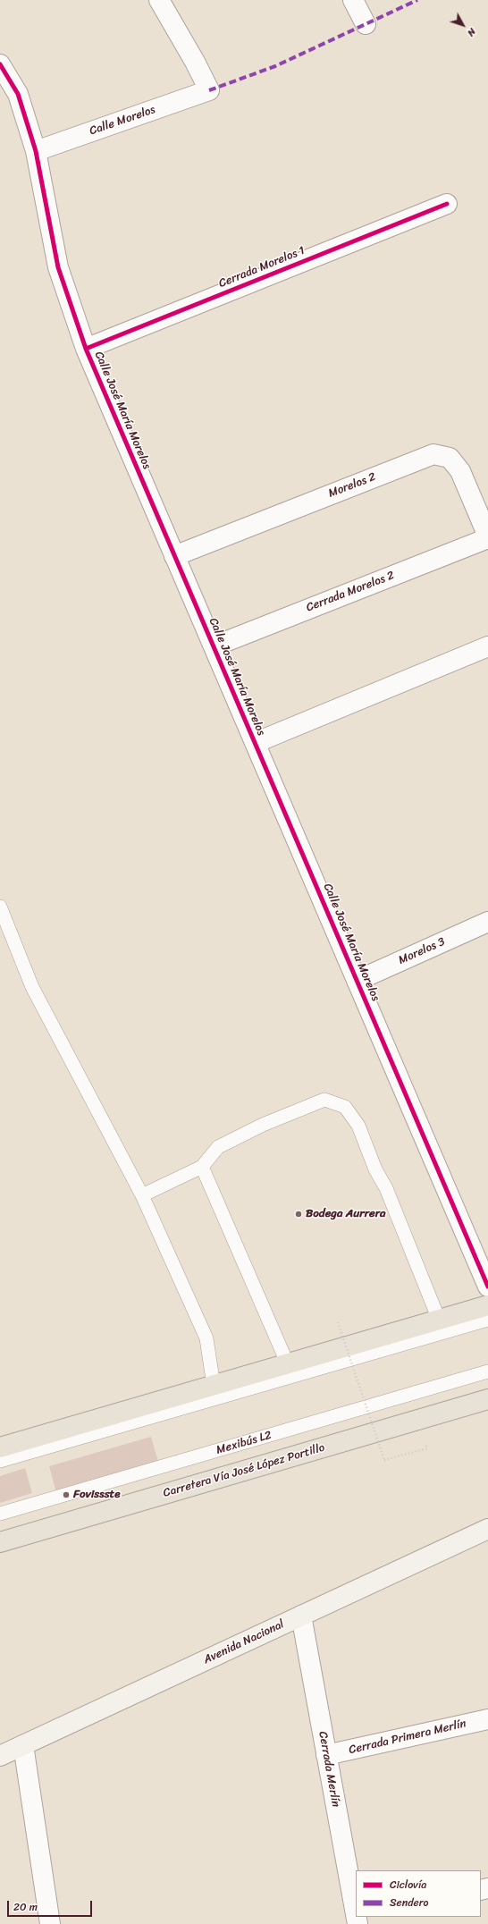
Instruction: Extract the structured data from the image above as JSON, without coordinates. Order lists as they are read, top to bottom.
{
  "streets": {
    "main road": ["Carretera Vía José López Portillo", "Avenida Nacional"],
    "street": [
      "Calle Morelos",
      "Cerrada Morelos 1",
      "Calle José María Morelos",
      "Morelos 2",
      "Cerrada Morelos 2",
      "Morelos 3",
      "Cerrada Primera Merlín",
      "Cerrada Merlín"
    ],
    "lane": ["Mexibús L2"]
  },
  "crossings": [
    ["Calle Morelos", "Calle José María Morelos"],
    ["Cerrada Morelos 1", "Calle José María Morelos"],
    ["Calle José María Morelos", "Morelos 2"],
    ["Calle José María Morelos", "Cerrada Morelos 2"],
    ["Calle José María Morelos", "Morelos 3"],
    ["Morelos 2", "Cerrada Morelos 2"],
    ["Avenida Nacional", "Cerrada Merlín"],
    ["Cerrada Primera Merlín", "Cerrada Merlín"]
  ],
  "places": ["Bodega Aurrera", "Fovissste"],
  "legend": ["Ciclovía", "Sendero"],
  "scale_bar": "20 m",
  "north": "bottom right"
}
